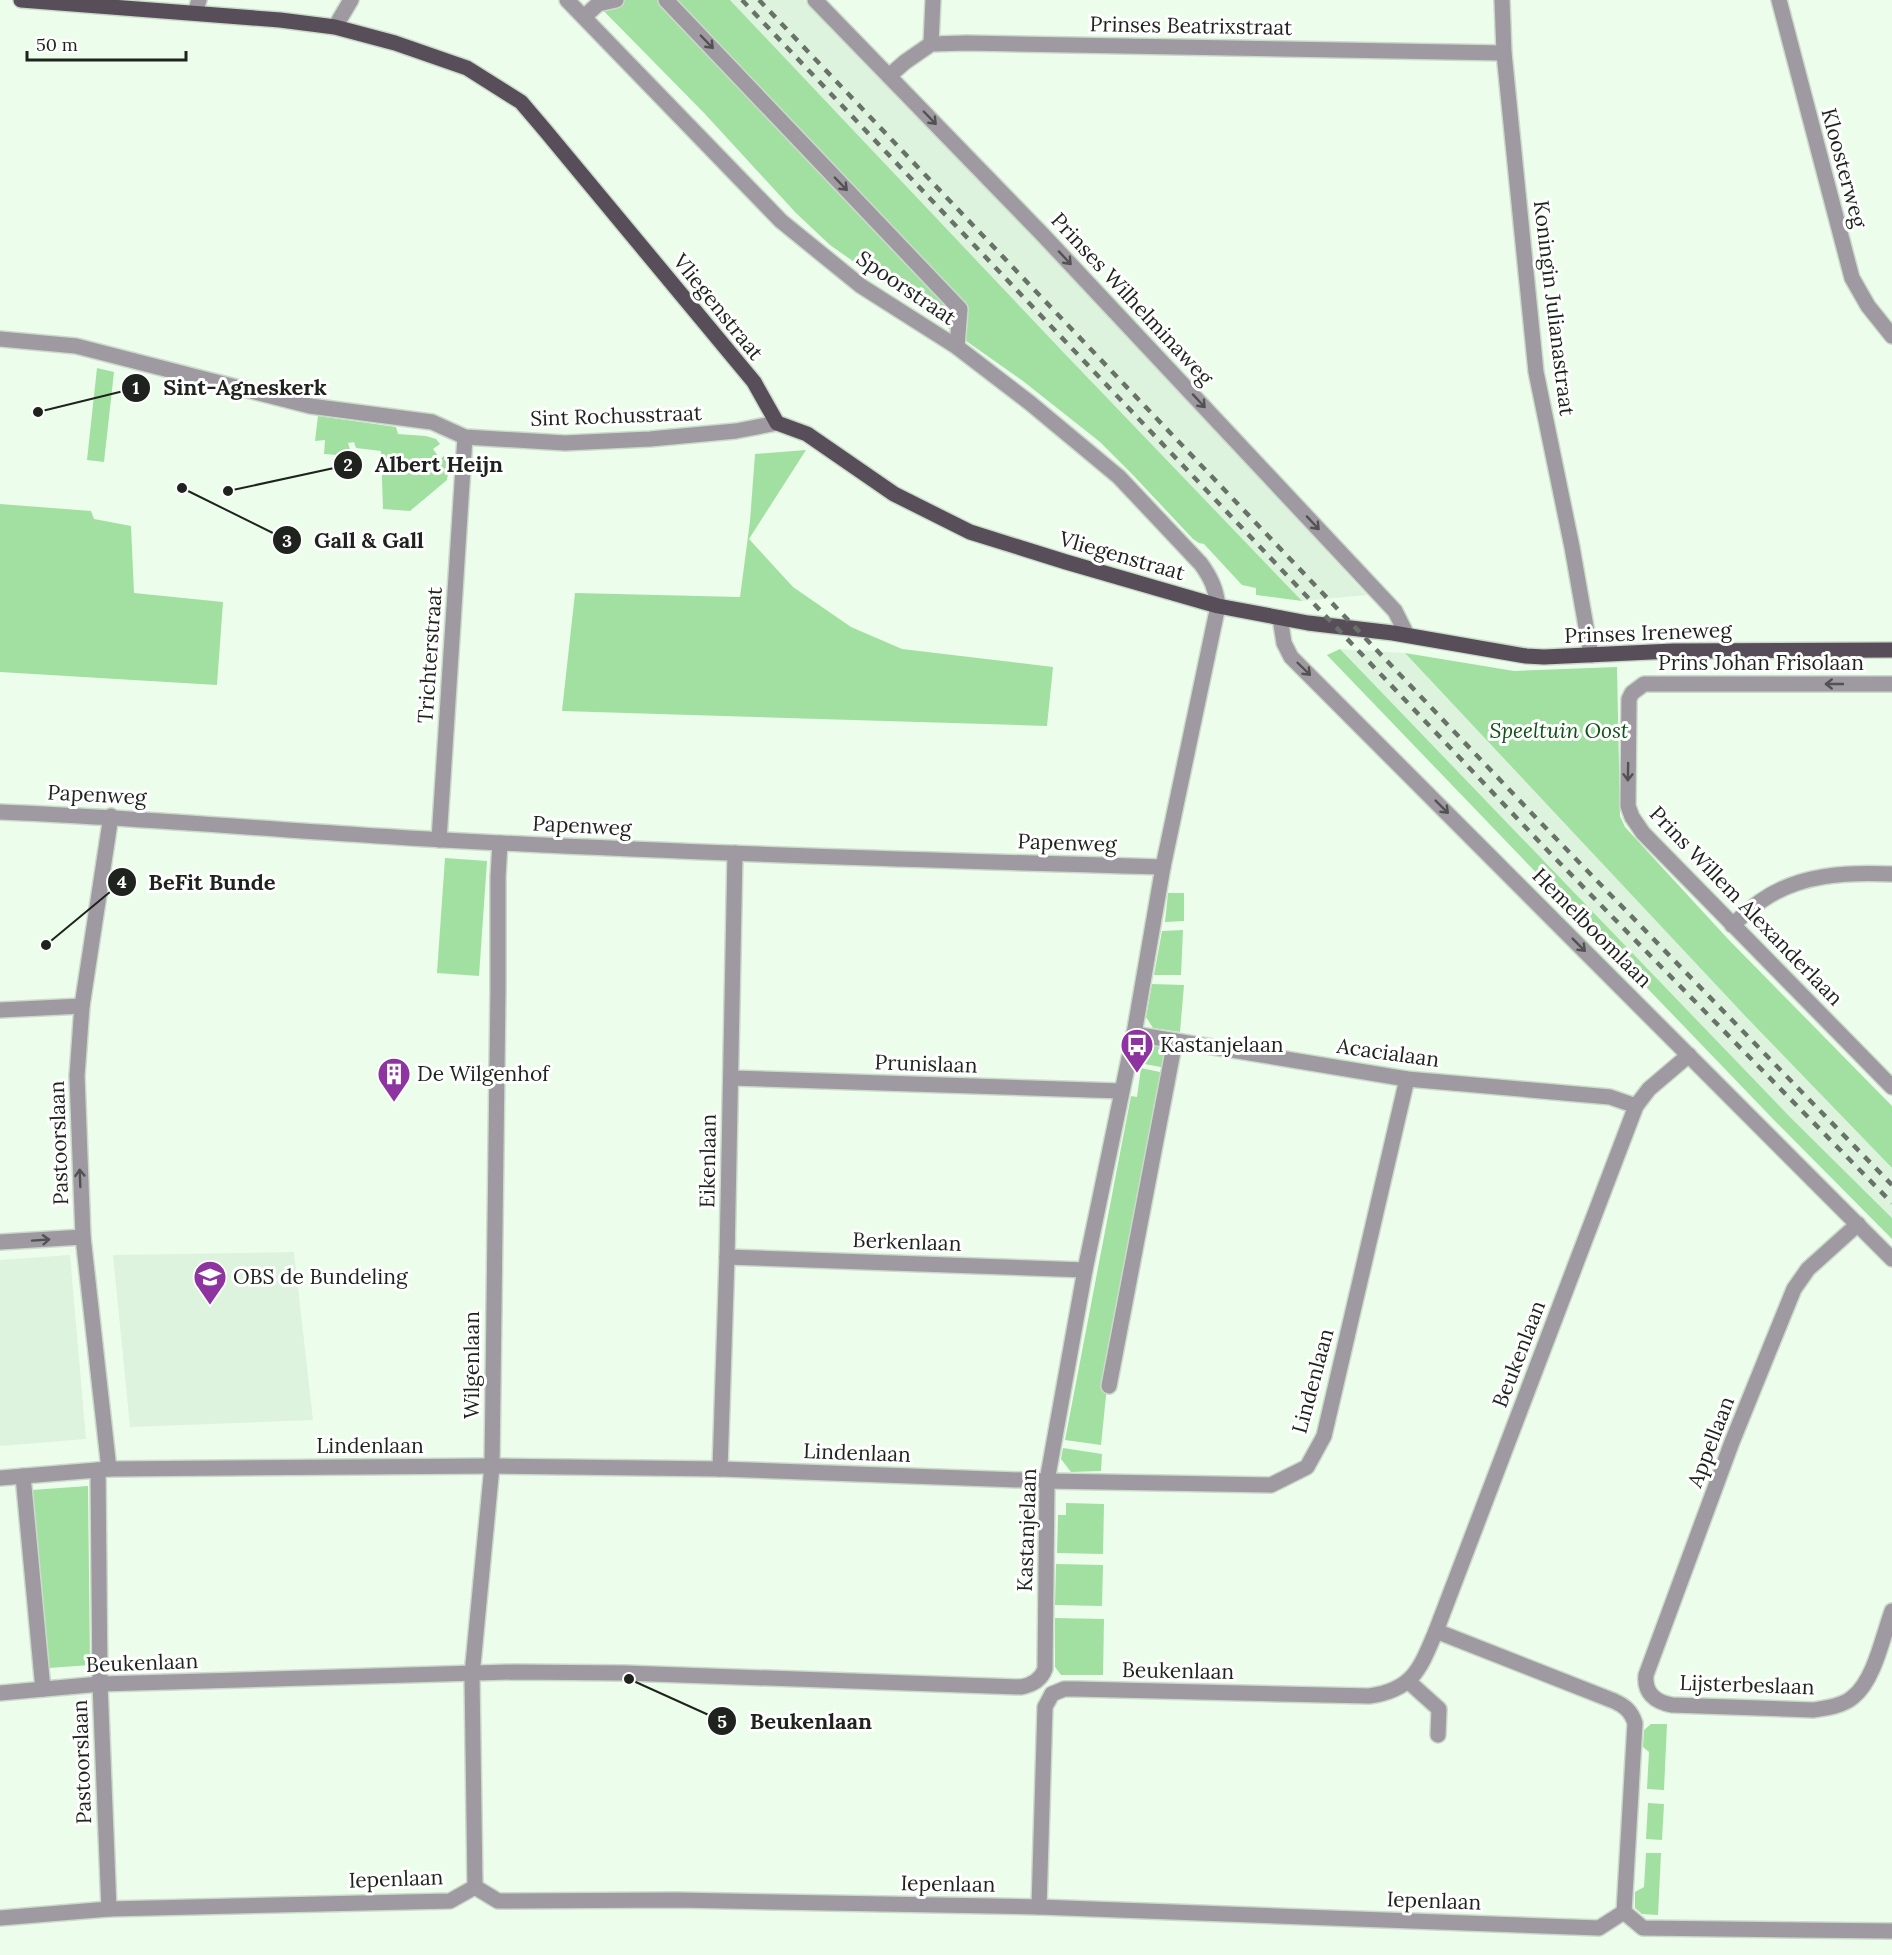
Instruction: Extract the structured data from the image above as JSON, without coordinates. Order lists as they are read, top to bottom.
{
  "streets": {
    "main road": ["Vliegenstraat", "Prinses Ireneweg"],
    "street": [
      "Prinses Beatrixstraat",
      "Kloosterweg",
      "Spoorstraat",
      "Prinses Wilhelminaweg",
      "Koningin Julianastraat",
      "Sint Rochusstraat",
      "Trichterstraat",
      "Prins Johan Frisolaan",
      "Papenweg",
      "Prins Willem Alexanderlaan",
      "Hemelboomlaan",
      "Acacialaan",
      "Prunislaan",
      "Pastoorslaan",
      "Eikenlaan",
      "Berkenlaan",
      "Beukenlaan",
      "Wilgenlaan",
      "Lindenlaan",
      "Appellaan",
      "Kastanjelaan",
      "Lijsterbeslaan",
      "Iepenlaan"
    ]
  },
  "crossings": [
    ["Prinses Beatrixstraat", "Koningin Julianastraat"],
    ["Spoorstraat", "Vliegenstraat"],
    ["Spoorstraat", "Kastanjelaan"],
    ["Prinses Wilhelminaweg", "Vliegenstraat"],
    ["Prinses Wilhelminaweg", "Prinses Ireneweg"],
    ["Vliegenstraat", "Sint Rochusstraat"],
    ["Vliegenstraat", "Prinses Ireneweg"],
    ["Vliegenstraat", "Hemelboomlaan"],
    ["Vliegenstraat", "Kastanjelaan"],
    ["Koningin Julianastraat", "Prinses Ireneweg"],
    ["Sint Rochusstraat", "Trichterstraat"],
    ["Trichterstraat", "Papenweg"],
    ["Prins Johan Frisolaan", "Prins Willem Alexanderlaan"],
    ["Papenweg", "Pastoorslaan"],
    ["Papenweg", "Eikenlaan"],
    ["Papenweg", "Wilgenlaan"],
    ["Papenweg", "Kastanjelaan"],
    ["Hemelboomlaan", "Beukenlaan"],
    ["Hemelboomlaan", "Appellaan"],
    ["Acacialaan", "Beukenlaan"],
    ["Acacialaan", "Lindenlaan"],
    ["Acacialaan", "Kastanjelaan"],
    ["Prunislaan", "Eikenlaan"],
    ["Prunislaan", "Kastanjelaan"],
    ["Pastoorslaan", "Beukenlaan"],
    ["Pastoorslaan", "Lindenlaan"],
    ["Pastoorslaan", "Iepenlaan"],
    ["Eikenlaan", "Berkenlaan"],
    ["Eikenlaan", "Lindenlaan"],
    ["Berkenlaan", "Kastanjelaan"],
    ["Beukenlaan", "Wilgenlaan"],
    ["Beukenlaan", "Kastanjelaan"],
    ["Wilgenlaan", "Lindenlaan"],
    ["Wilgenlaan", "Iepenlaan"],
    ["Lindenlaan", "Kastanjelaan"],
    ["Appellaan", "Lijsterbeslaan"]
  ],
  "one_way": ["Prins Johan Frisolaan", "Prins Willem Alexanderlaan", "Hemelboomlaan"],
  "parks": ["Speeltuin Oost"],
  "places": {
    "other": [
      "Sint-Agneskerk",
      "Gall & Gall",
      "Albert Heijn",
      "BeFit Bunde",
      "Beukenlaan"
    ],
    "bus stop": ["Kastanjelaan"],
    "building": ["De Wilgenhof"],
    "school or university": ["OBS de Bundeling"]
  },
  "scale_bar": "50 m"
}
